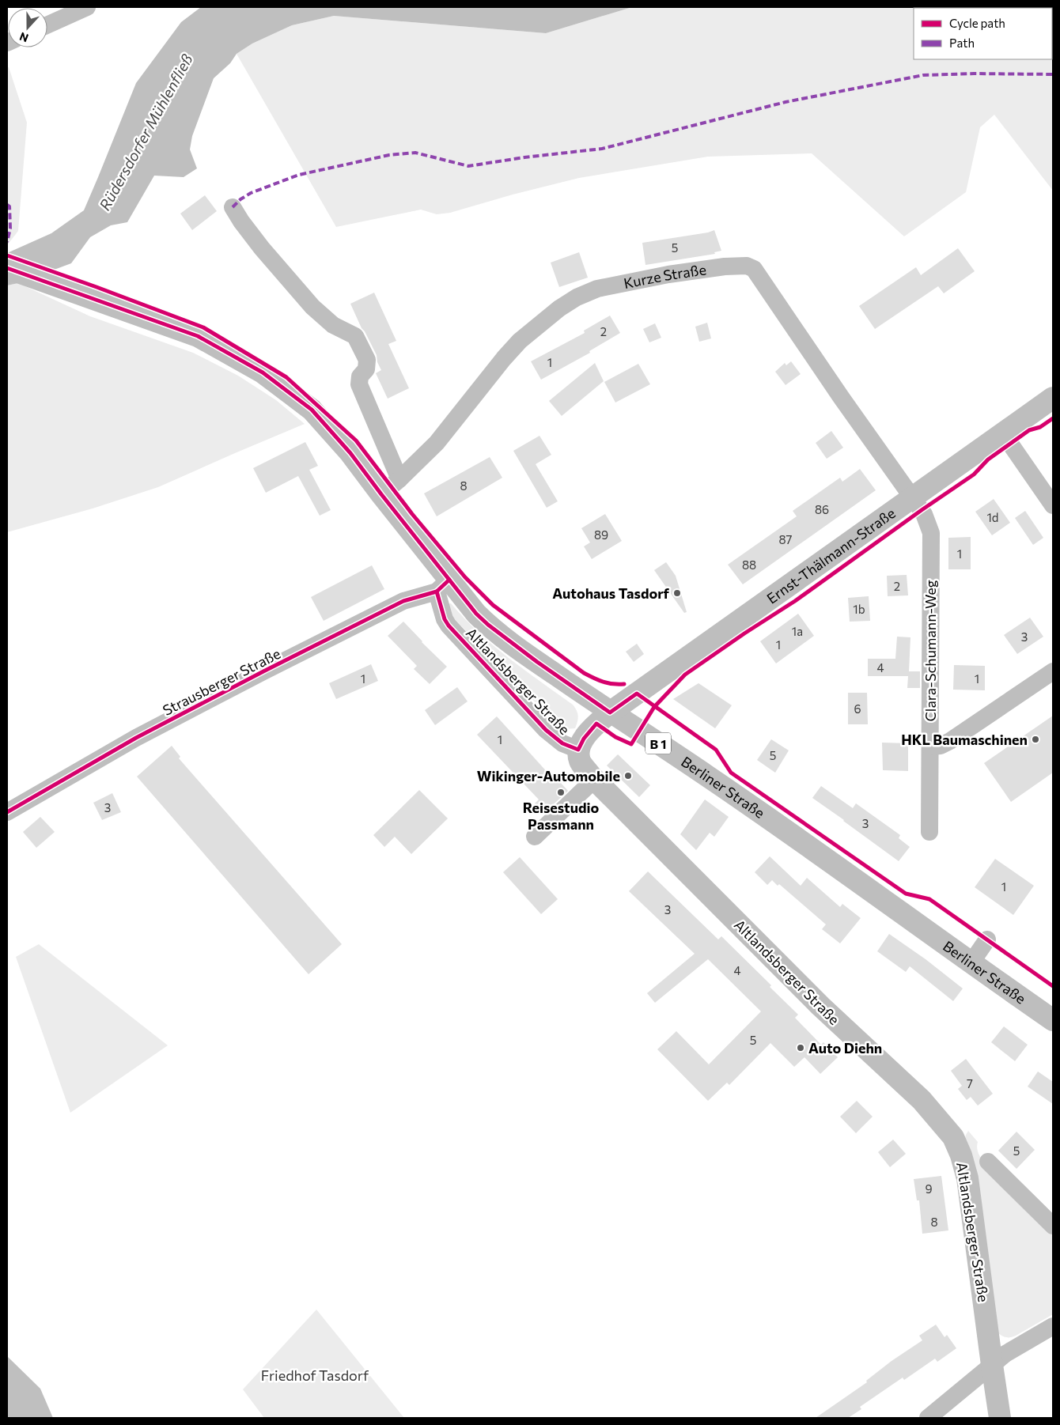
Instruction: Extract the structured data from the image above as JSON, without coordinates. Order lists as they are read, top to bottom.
{
  "streets": {
    "main road": [
      "Ernst-Thälmann-Straße",
      "Altlandsberger Straße",
      "B 1",
      "Berliner Straße"
    ],
    "street": ["Kurze Straße", "Clara-Schumann-Weg", "Strausberger Straße"]
  },
  "crossings": [
    ["Kurze Straße", "Ernst-Thälmann-Straße"],
    ["Kurze Straße", "Clara-Schumann-Weg"],
    ["Kurze Straße", "Berliner Straße"],
    ["Ernst-Thälmann-Straße", "Clara-Schumann-Weg"],
    ["Ernst-Thälmann-Straße", "Altlandsberger Straße"],
    ["Ernst-Thälmann-Straße", "Berliner Straße"],
    ["Altlandsberger Straße", "Strausberger Straße"],
    ["Altlandsberger Straße", "Berliner Straße"],
    ["Strausberger Straße", "Berliner Straße"]
  ],
  "water": ["Rüdersdorfer Mühlenfließ"],
  "parks": ["Friedhof Tasdorf"],
  "places": [
    "Autohaus Tasdorf",
    "HKL Baumaschinen",
    "Wikinger-Automobile",
    "Reisestudio Passmann",
    "Auto Diehn"
  ],
  "house_numbers": [
    "5",
    "2",
    "1",
    "8",
    "86",
    "1d",
    "89",
    "87",
    "1",
    "88",
    "2",
    "1b",
    "1a",
    "3",
    "1",
    "4",
    "1",
    "1",
    "6",
    "1",
    "5",
    "3",
    "3",
    "1",
    "3",
    "4",
    "5",
    "7",
    "5",
    "9",
    "8"
  ],
  "legend": ["Cycle path", "Path"],
  "north": "bottom"
}
